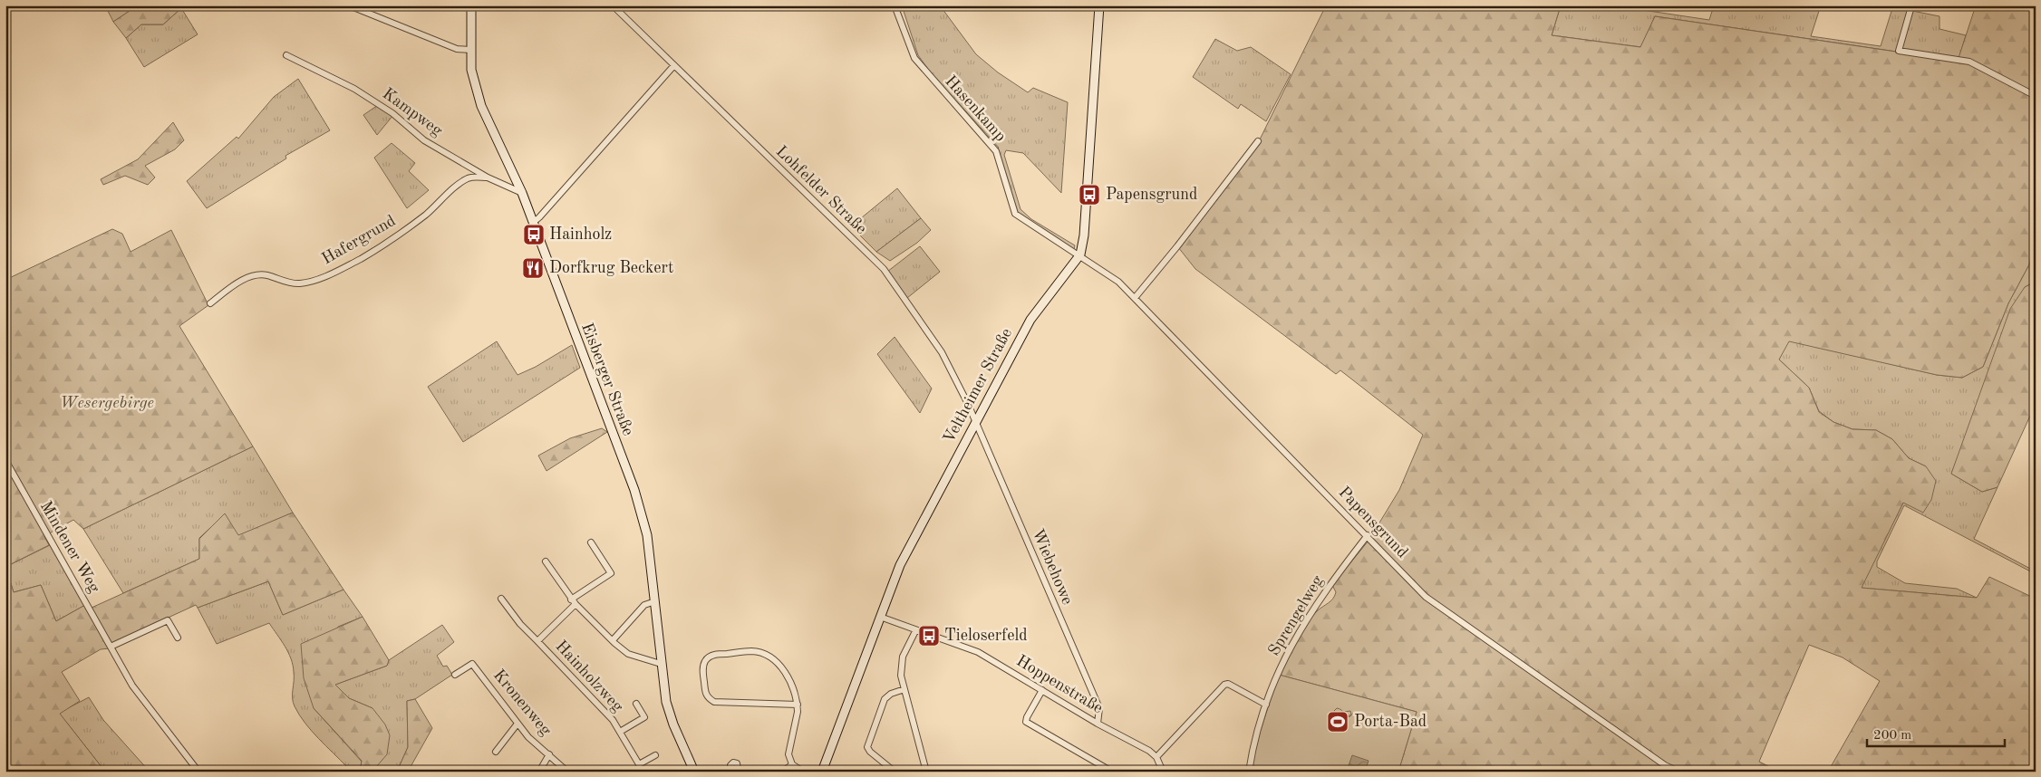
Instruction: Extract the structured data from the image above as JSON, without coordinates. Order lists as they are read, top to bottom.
{
  "streets": {
    "main road": ["Eisberger Straße", "Veltheimer Straße"],
    "street": [
      "Hasenkamp",
      "Kampweg",
      "Lohfelder Straße",
      "Hafergrund",
      "Papensgrund",
      "Mindener Weg",
      "Wiebehowe",
      "Sprengelweg",
      "Hainholzweg",
      "Hoppenstraße",
      "Kronenweg"
    ]
  },
  "crossings": [
    ["Hasenkamp", "Veltheimer Straße"],
    ["Hasenkamp", "Papensgrund"],
    ["Kampweg", "Hafergrund"],
    ["Kampweg", "Eisberger Straße"],
    ["Lohfelder Straße", "Veltheimer Straße"],
    ["Lohfelder Straße", "Wiebehowe"],
    ["Veltheimer Straße", "Papensgrund"],
    ["Veltheimer Straße", "Wiebehowe"],
    ["Veltheimer Straße", "Hoppenstraße"],
    ["Papensgrund", "Sprengelweg"],
    ["Wiebehowe", "Hoppenstraße"]
  ],
  "parks": ["Wesergebirge"],
  "places": {
    "bus stop": ["Papensgrund", "Hainholz", "Tieloserfeld"],
    "restaurant": ["Dorfkrug Beckert"],
    "sports": ["Porta-Bad"]
  },
  "scale_bar": "200 m"
}
